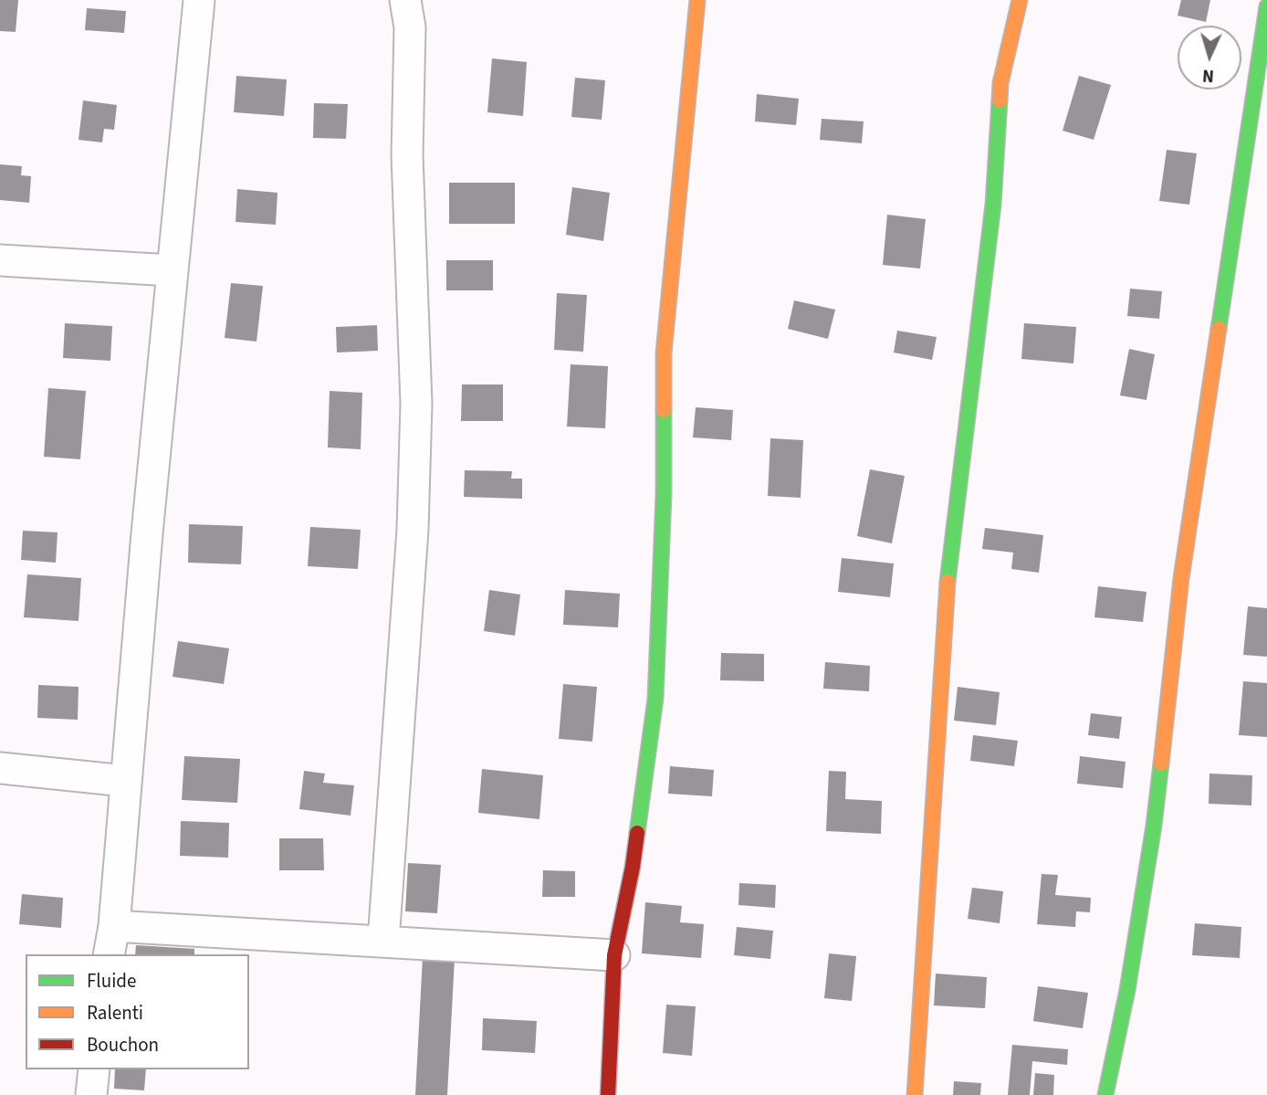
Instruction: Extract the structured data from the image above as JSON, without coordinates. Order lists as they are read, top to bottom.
{
  "legend": ["Fluide", "Ralenti", "Bouchon"],
  "north": "bottom"
}
